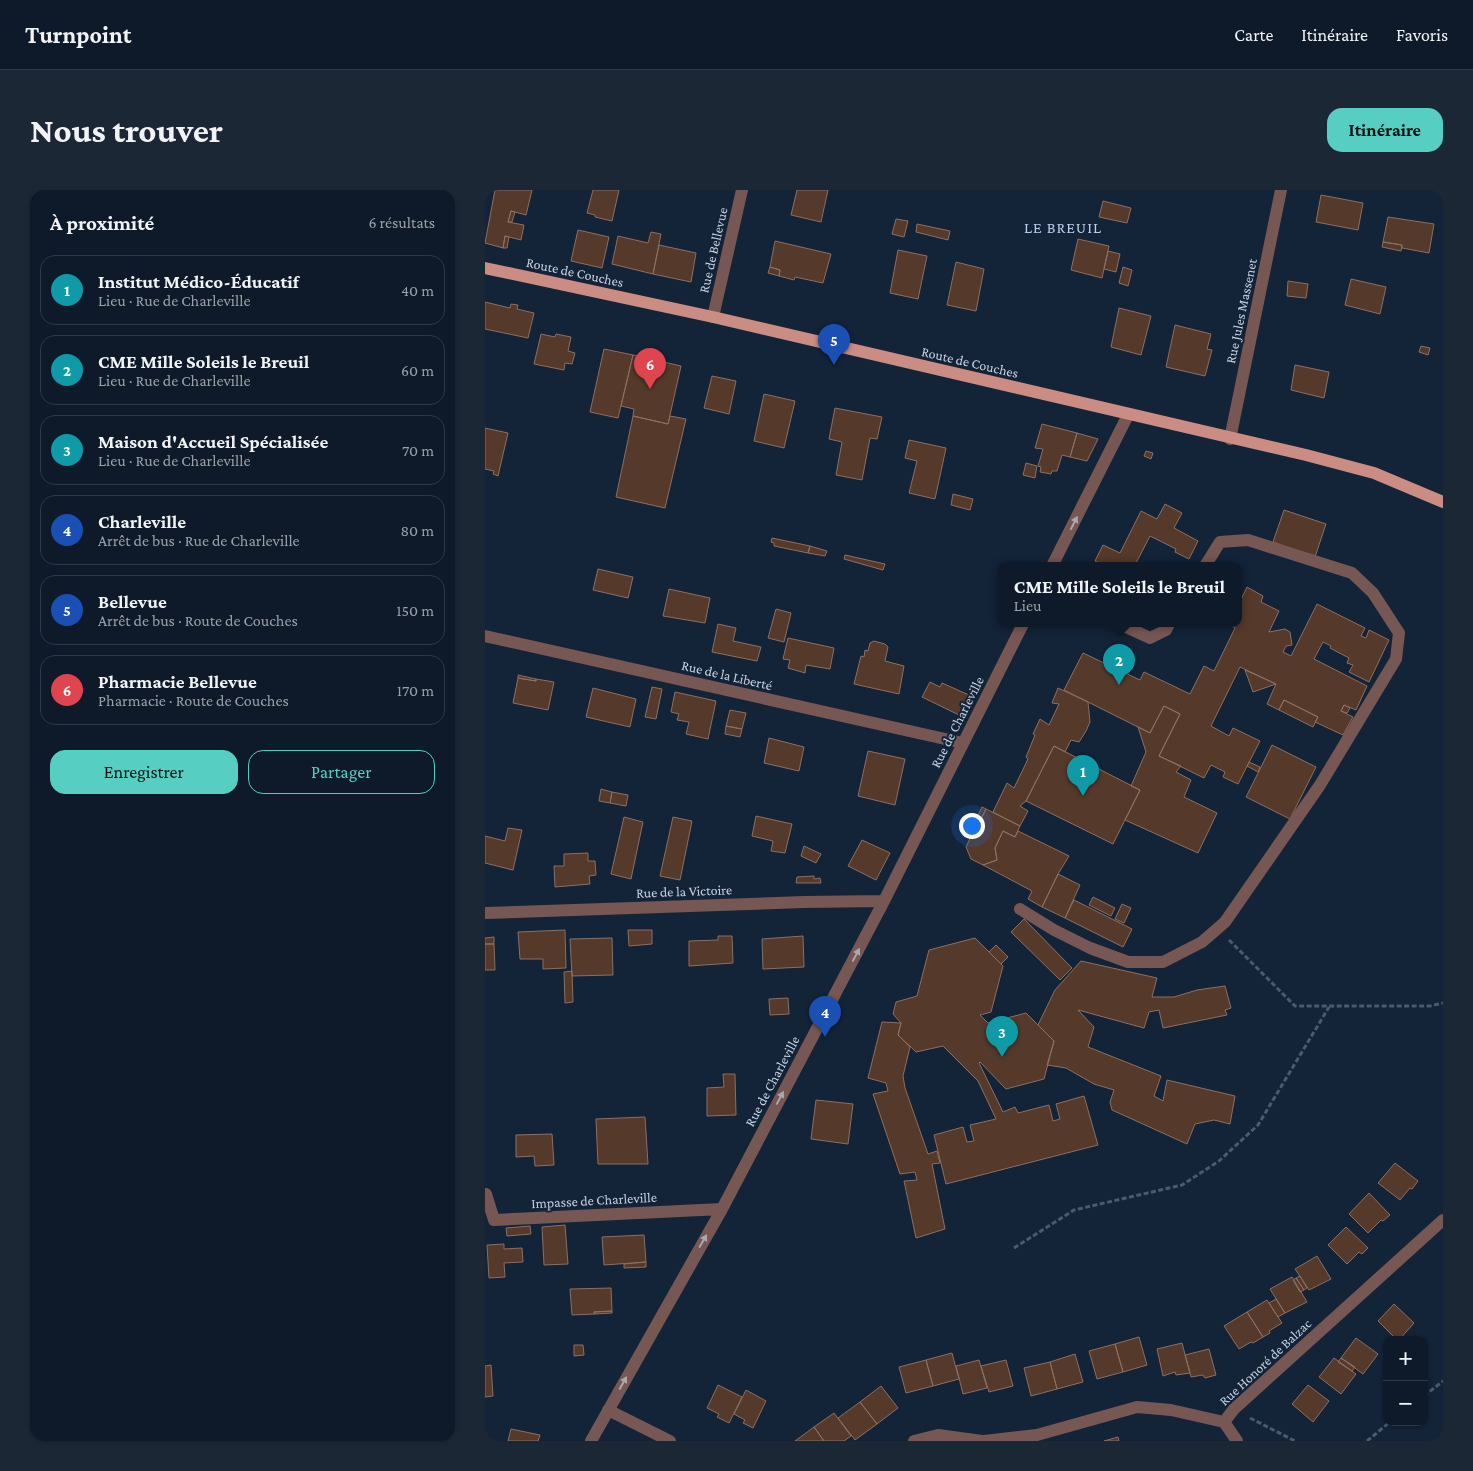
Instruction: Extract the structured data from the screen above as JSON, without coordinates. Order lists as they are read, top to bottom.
{
  "streets": {
    "main road": ["Route de Couches"],
    "street": [
      "Rue de Bellevue",
      "Rue Jules Massenet",
      "Rue de la Liberté",
      "Rue de Charleville",
      "Rue de la Victoire",
      "Impasse de Charleville",
      "Rue Honoré de Balzac"
    ]
  },
  "crossings": [
    ["Rue de Bellevue", "Route de Couches"],
    ["Route de Couches", "Rue Jules Massenet"],
    ["Rue de la Liberté", "Rue de Charleville"],
    ["Rue de Charleville", "Rue de la Victoire"],
    ["Rue de Charleville", "Impasse de Charleville"]
  ],
  "one_way": ["Rue de Charleville"],
  "districts": ["LE BREUIL"],
  "page": {
    "header": "Turnpoint",
    "nav": ["Carte", "Itinéraire", "Favoris"],
    "buttons": [
      "Itinéraire",
      ["Enregistrer", "Partager"]
    ],
    "title": "Nous trouver",
    "heading": ["À proximité", "6 résultats"],
    "list": [
      {
        "mark": "1",
        "name": "Institut Médico-Éducatif",
        "note": "Lieu · Rue de Charleville",
        "value": "40 m"
      },
      {
        "mark": "2",
        "name": "CME Mille Soleils le Breuil",
        "note": "Lieu · Rue de Charleville",
        "value": "60 m"
      },
      {
        "mark": "3",
        "name": "Maison d'Accueil Spécialisée",
        "note": "Lieu · Rue de Charleville",
        "value": "70 m"
      },
      {
        "mark": "4",
        "name": "Charleville",
        "note": "Arrêt de bus · Rue de Charleville",
        "value": "80 m"
      },
      {
        "mark": "5",
        "name": "Bellevue",
        "note": "Arrêt de bus · Route de Couches",
        "value": "150 m"
      },
      {
        "mark": "6",
        "name": "Pharmacie Bellevue",
        "note": "Pharmacie · Route de Couches",
        "value": "170 m"
      }
    ],
    "pins": [
      "5",
      "6",
      "2",
      "1",
      "4",
      "3"
    ],
    "popup": ["CME Mille Soleils le Breuil", "Lieu"],
    "map_buttons": ["+", "−"]
  }
}
